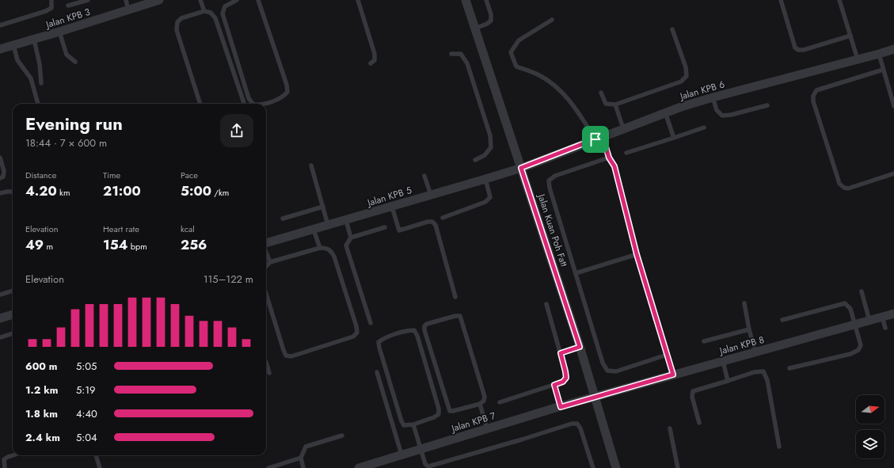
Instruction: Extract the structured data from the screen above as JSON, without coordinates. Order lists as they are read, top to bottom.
{
  "streets": {
    "street": [
      "Jalan KPB 3",
      "Jalan KPB 6",
      "Jalan KPB 5",
      "Jalan Kuan Poh Fatt",
      "Jalan KPB 8",
      "Jalan KPB 7"
    ]
  },
  "crossings": [
    ["Jalan KPB 6", "Jalan KPB 5"],
    ["Jalan KPB 6", "Jalan Kuan Poh Fatt"],
    ["Jalan KPB 5", "Jalan Kuan Poh Fatt"],
    ["Jalan Kuan Poh Fatt", "Jalan KPB 8"],
    ["Jalan Kuan Poh Fatt", "Jalan KPB 7"],
    ["Jalan KPB 8", "Jalan KPB 7"]
  ],
  "north": "right",
  "page": {
    "heading": ["Evening run", "18:44 · 7 × 600 m"],
    "stats": [
      ["Distance", "4.20 km"],
      ["Time", "21:00"],
      ["Pace", "5:00 /km"],
      ["Elevation", "49 m"],
      ["Heart rate", "154 bpm"],
      ["kcal", "256"]
    ],
    "chart": ["Elevation", "115–122 m"],
    "list": [
      {
        "name": "600 m",
        "note": "5:05"
      },
      {
        "name": "1.2 km",
        "note": "5:19"
      },
      {
        "name": "1.8 km",
        "note": "4:40"
      },
      {
        "name": "2.4 km",
        "note": "5:04"
      }
    ]
  }
}
